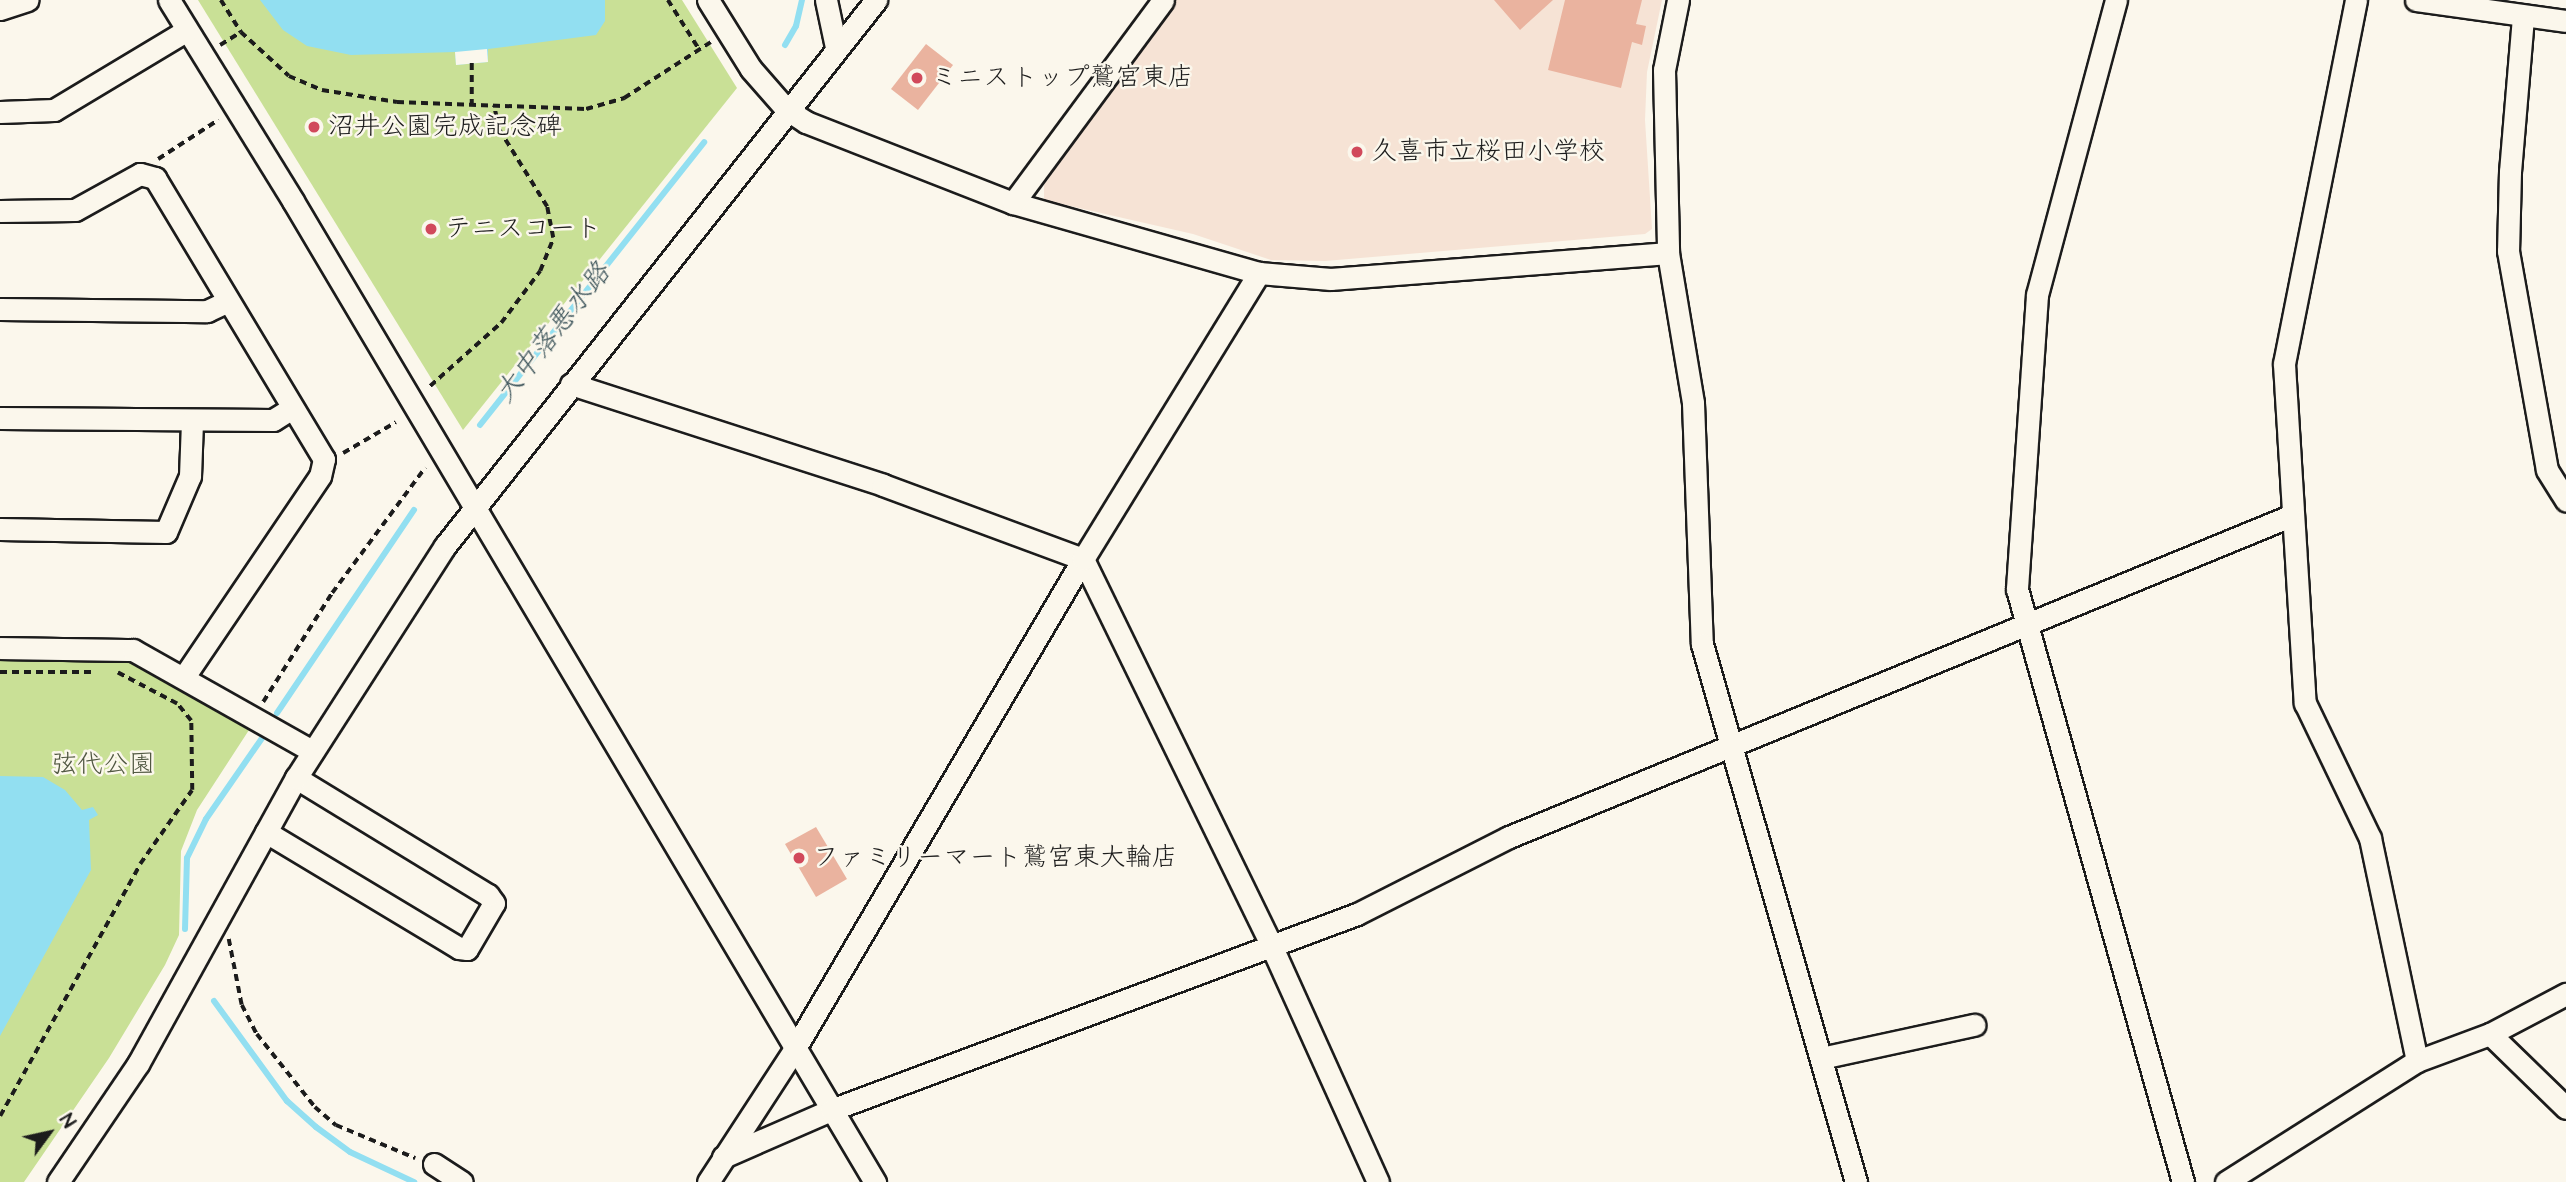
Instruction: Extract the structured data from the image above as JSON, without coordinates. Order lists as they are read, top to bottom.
{
  "water": ["大中落悪水路"],
  "parks": ["弦代公園"],
  "places": [
    "ミニストップ鷲宮東店",
    "沼井公園完成記念碑",
    "久喜市立桜田小学校",
    "テニスコート",
    "ファミリーマート鷲宮東大輪店"
  ],
  "north": "top right"
}
